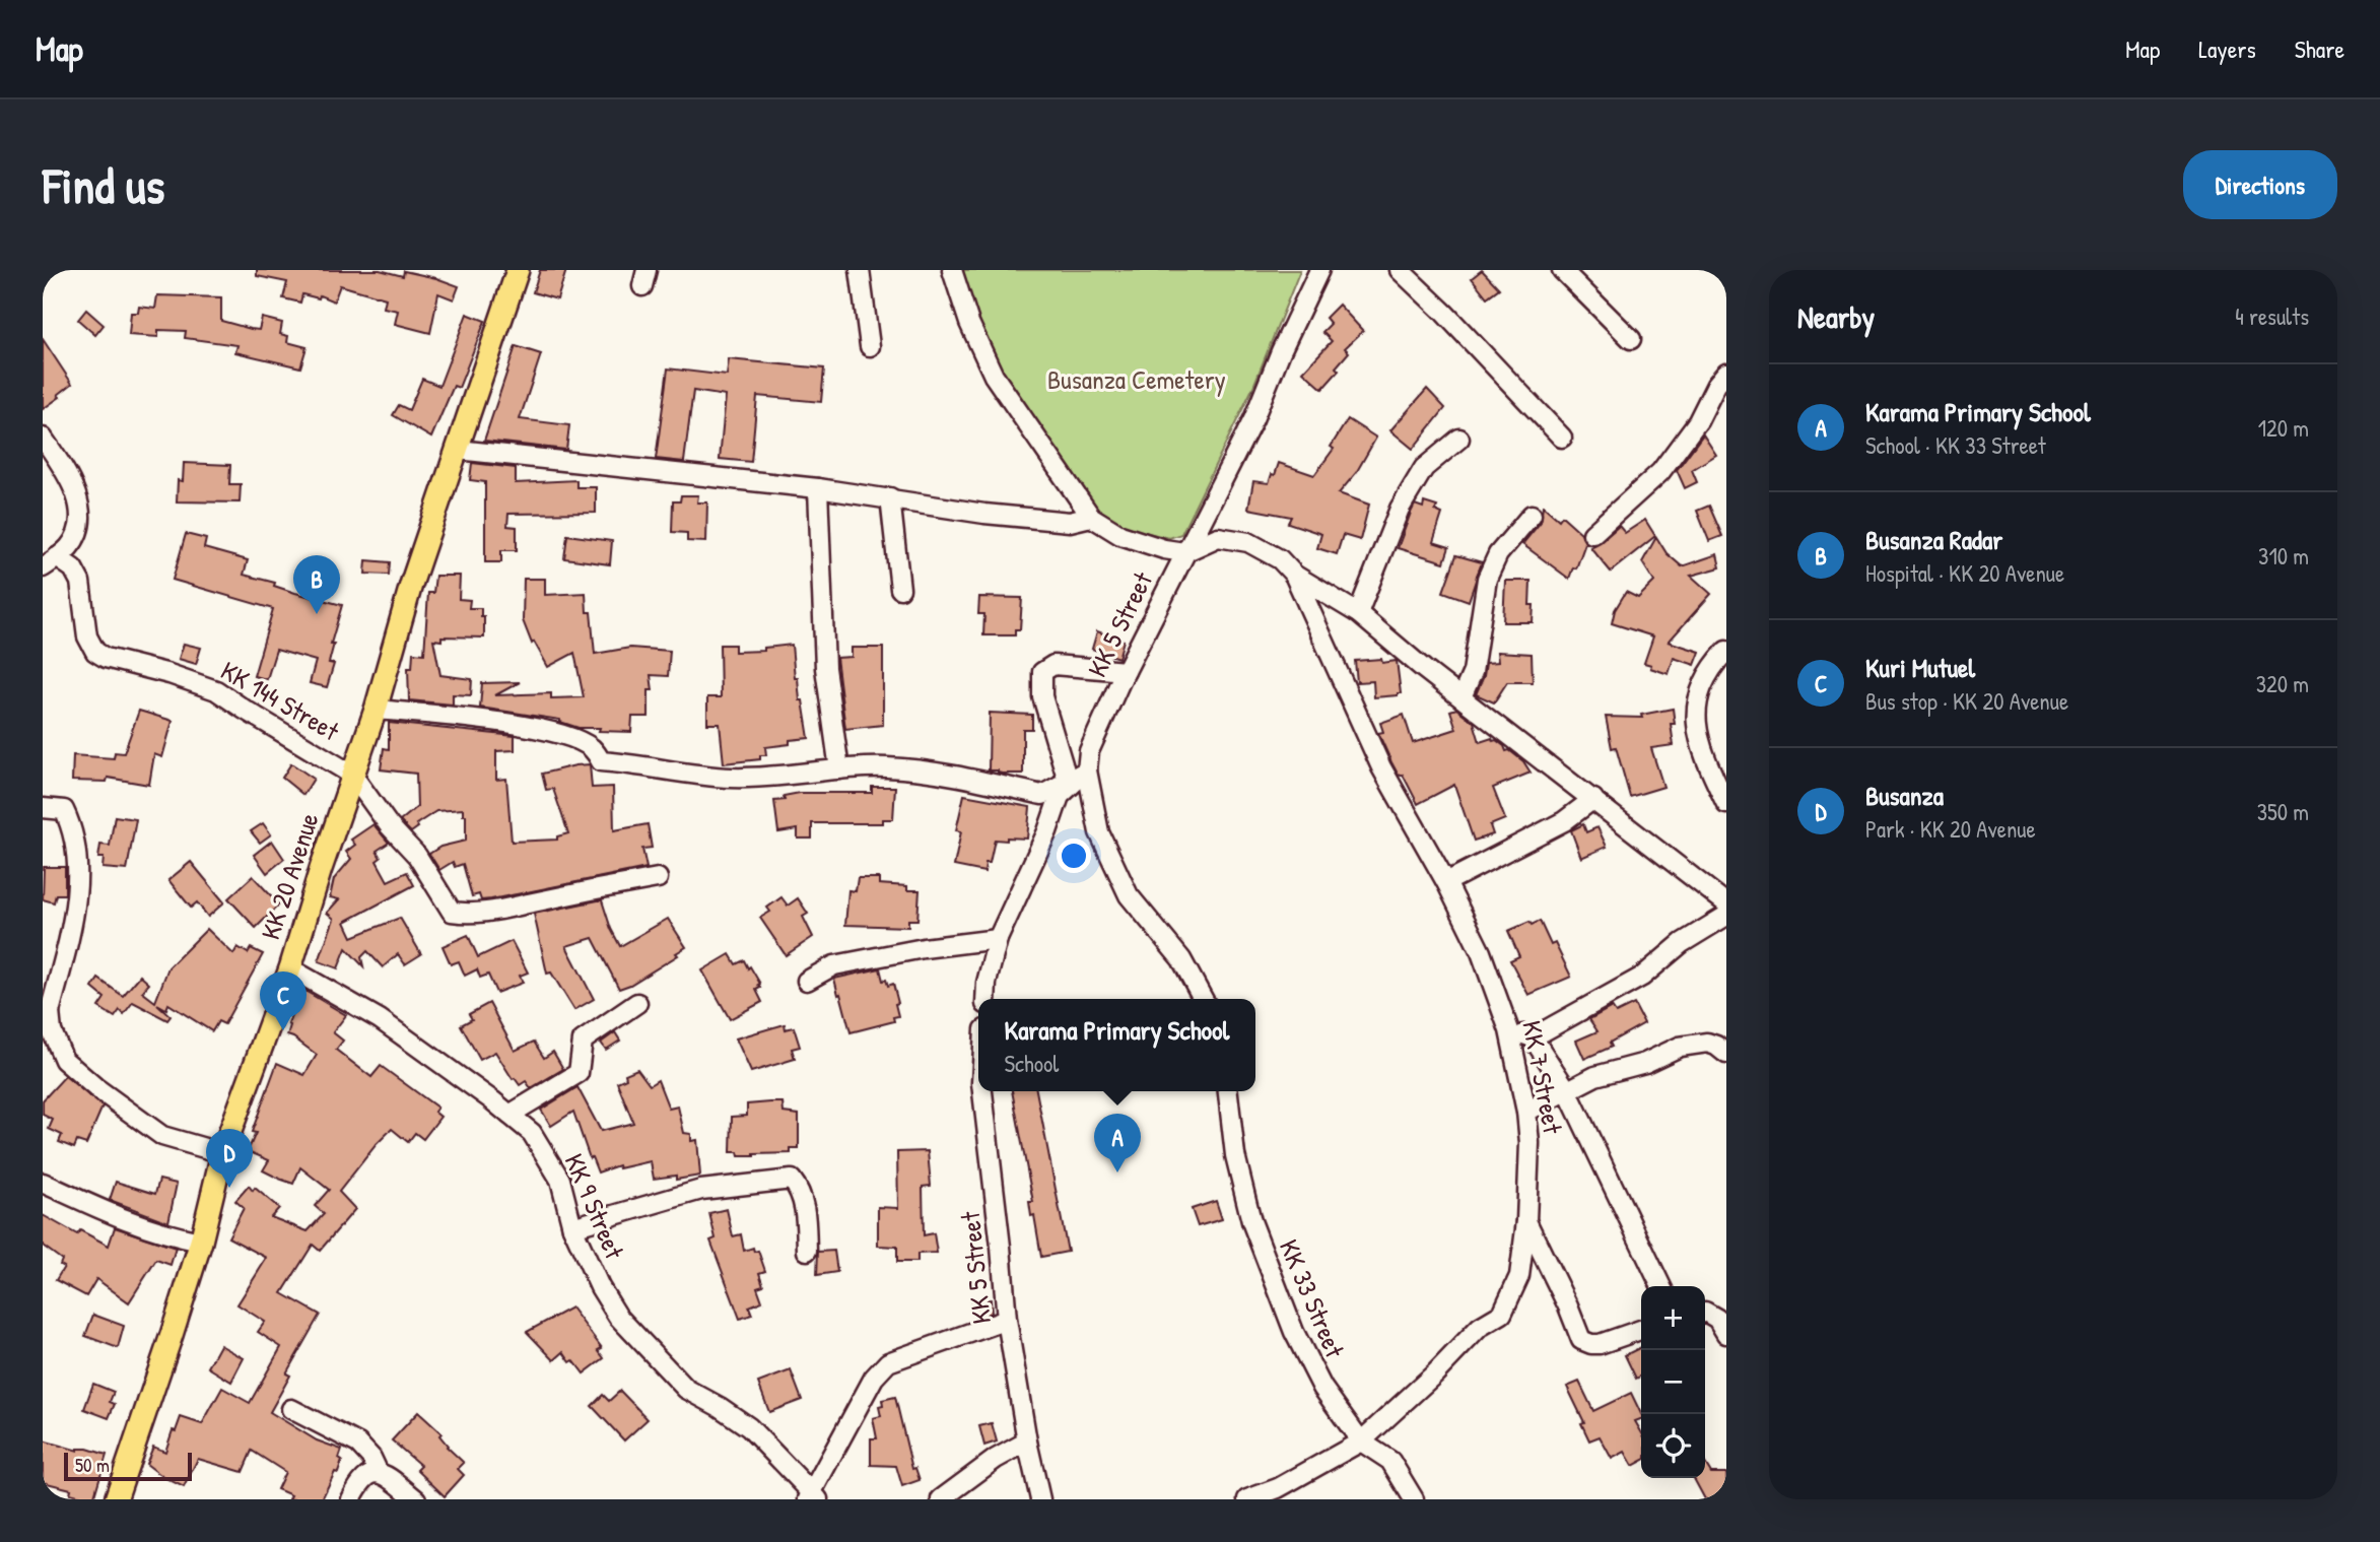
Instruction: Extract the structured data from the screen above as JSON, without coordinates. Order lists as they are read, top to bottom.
{
  "streets": {
    "main road": ["KK 20 Avenue"],
    "street": [
      "KK 5 Street",
      "KK 144 Street",
      "KK 7 Street",
      "KK 9 Street",
      "KK 33 Street"
    ]
  },
  "crossings": [
    ["KK 5 Street", "KK 7 Street"],
    ["KK 144 Street", "KK 20 Avenue"],
    ["KK 20 Avenue", "KK 9 Street"],
    ["KK 7 Street", "KK 33 Street"]
  ],
  "parks": ["Busanza Cemetery"],
  "scale_bar": "50 m",
  "page": {
    "header": "Map",
    "nav": ["Map", "Layers", "Share"],
    "buttons": "Directions",
    "title": "Find us",
    "heading": ["Nearby", "4 results"],
    "list": [
      {
        "mark": "A",
        "name": "Karama Primary School",
        "note": "School · KK 33 Street",
        "value": "120 m"
      },
      {
        "mark": "B",
        "name": "Busanza Radar",
        "note": "Hospital · KK 20 Avenue",
        "value": "310 m"
      },
      {
        "mark": "C",
        "name": "Kuri Mutuel",
        "note": "Bus stop · KK 20 Avenue",
        "value": "320 m"
      },
      {
        "mark": "D",
        "name": "Busanza",
        "note": "Park · KK 20 Avenue",
        "value": "350 m"
      }
    ],
    "pins": [
      "B",
      "C",
      "A",
      "D"
    ],
    "popup": ["Karama Primary School", "School"],
    "map_buttons": ["+", "−"],
    "scale": "50 m"
  }
}
